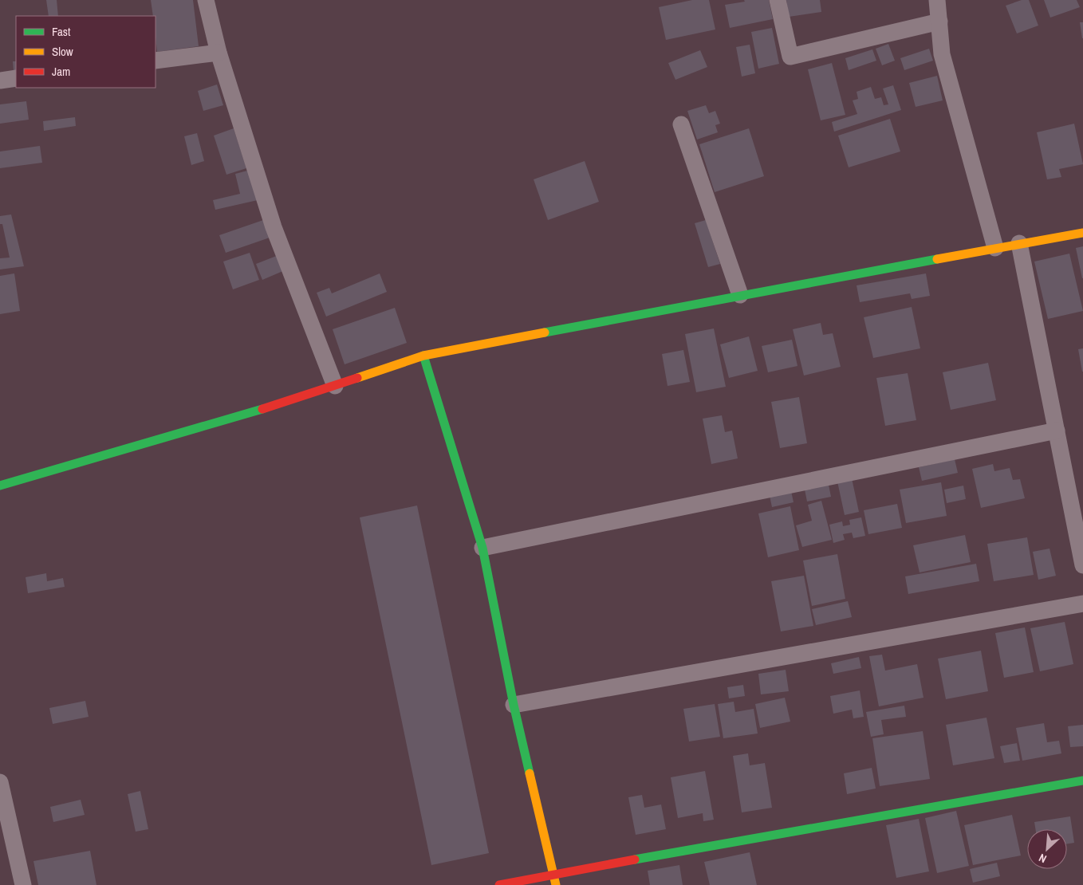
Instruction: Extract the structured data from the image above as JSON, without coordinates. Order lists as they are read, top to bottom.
{
  "legend": ["Fast", "Slow", "Jam"],
  "north": "bottom left"
}
